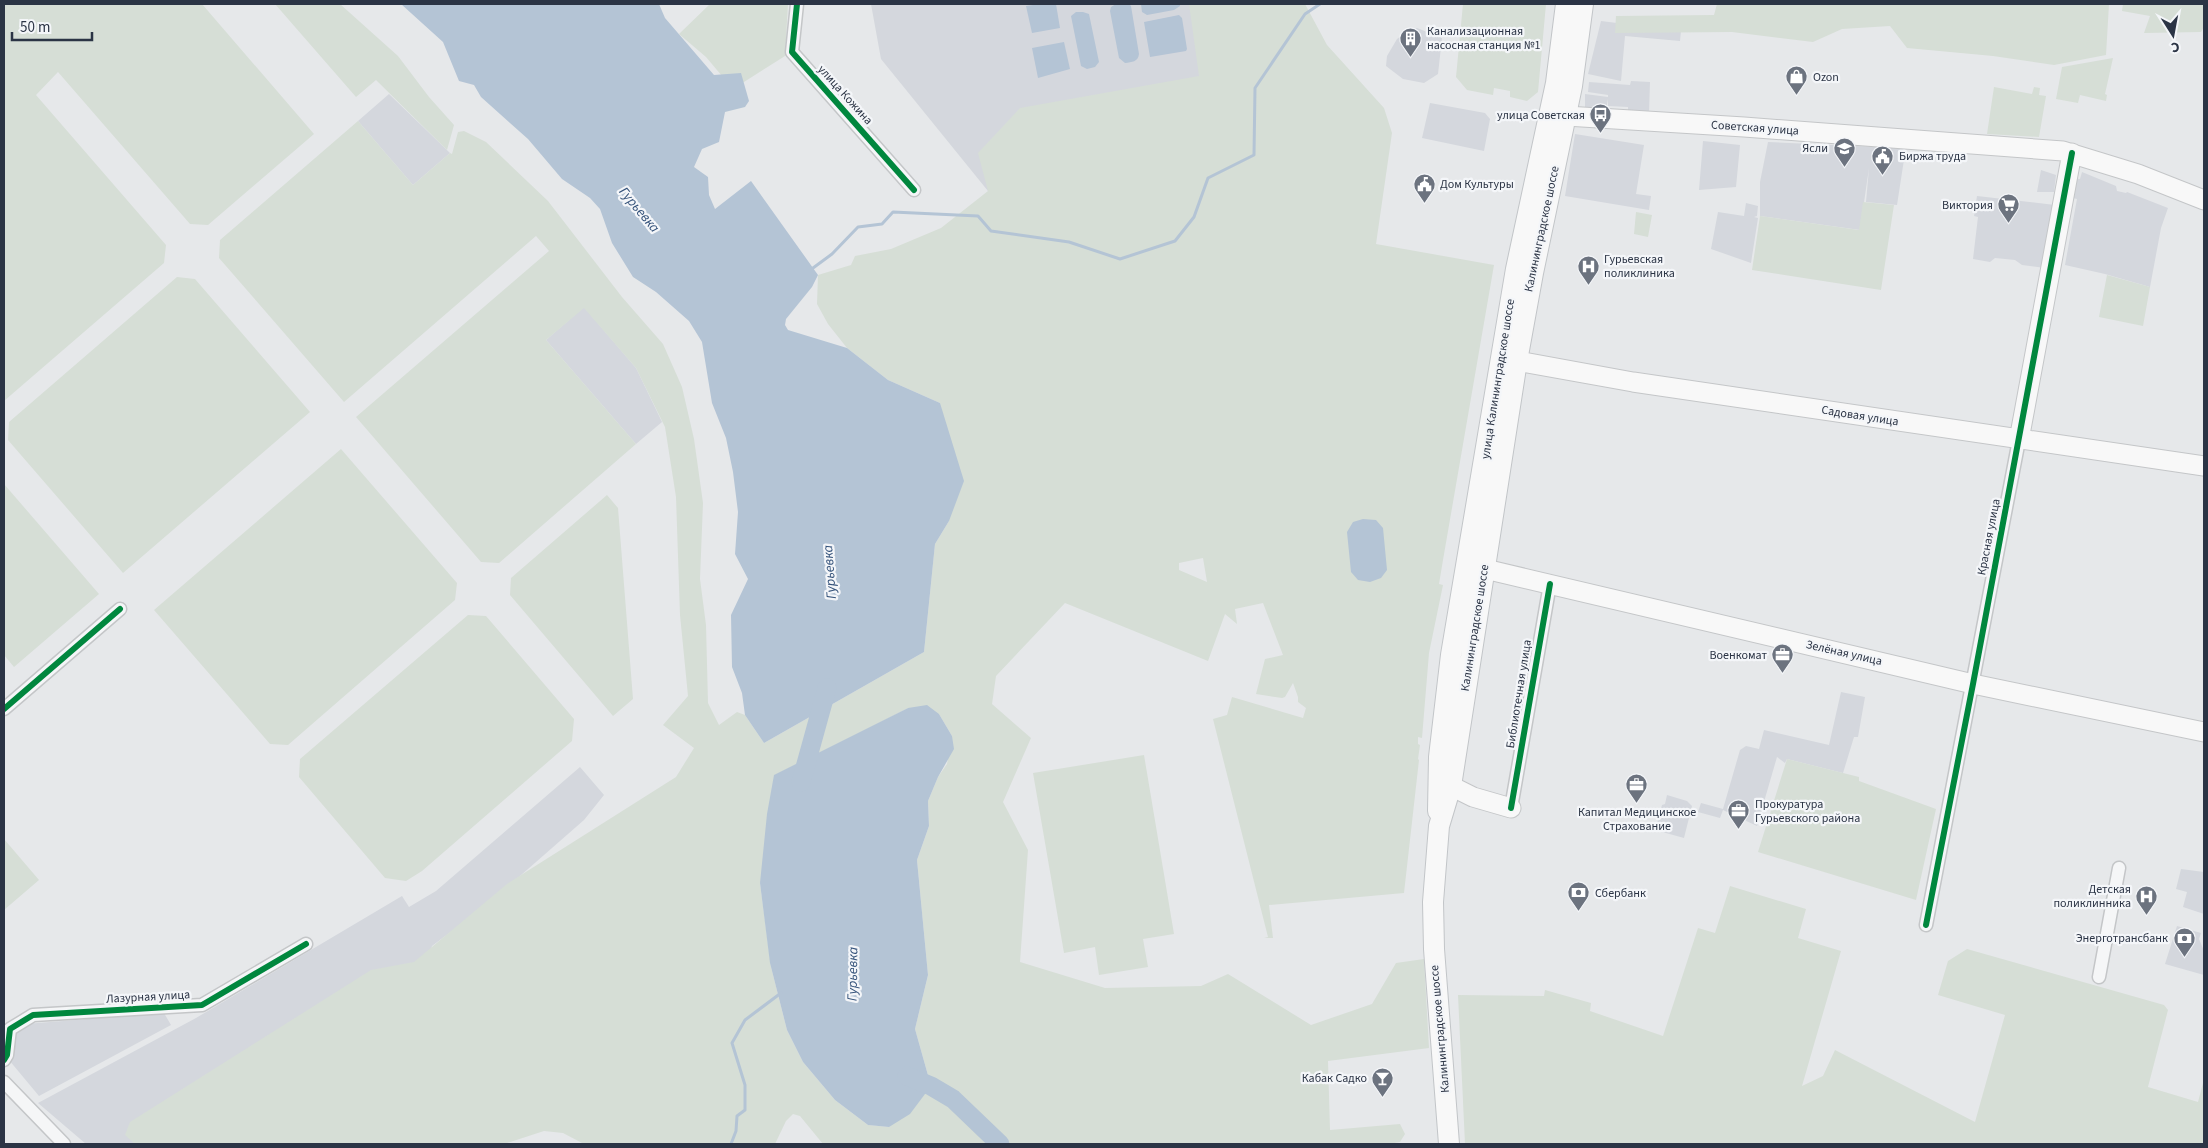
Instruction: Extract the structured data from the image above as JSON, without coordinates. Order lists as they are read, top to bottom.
{
  "streets": {
    "main road": ["Калининградское шоссе", "улица Калининградское шоссе"],
    "street": [
      "улица Кожина",
      "Советская улица",
      "Садовая улица",
      "Красная улица",
      "Зелёная улица",
      "Библиотечная улица",
      "Лазурная улица"
    ]
  },
  "crossings": [
    ["Советская улица", "Калининградское шоссе"],
    ["Советская улица", "улица Калининградское шоссе"],
    ["Советская улица", "Красная улица"],
    ["Калининградское шоссе", "улица Калининградское шоссе"],
    ["Калининградское шоссе", "Садовая улица"],
    ["Калининградское шоссе", "Зелёная улица"],
    ["Садовая улица", "Красная улица"],
    ["Красная улица", "Зелёная улица"],
    ["Зелёная улица", "Библиотечная улица"]
  ],
  "water": ["Гурьевка"],
  "places": {
    "building": ["Канализационная насосная станция №1"],
    "shop": ["Ozon"],
    "bus stop": ["улица Советская"],
    "school or university": ["Ясли"],
    "public building": ["Биржа труда", "Дом Культуры"],
    "supermarket": ["Виктория"],
    "hospital": ["Гурьевская поликлиника", "Детская поликлинника"],
    "office": ["Военкомат", "Капитал Медицинское Страхование", "Прокуратура Гурьевского района"],
    "bank": ["Сбербанк", "Энерготрансбанк"],
    "bar": ["Кабак Садко"]
  },
  "scale_bar": "50 m",
  "north": "bottom"
}
